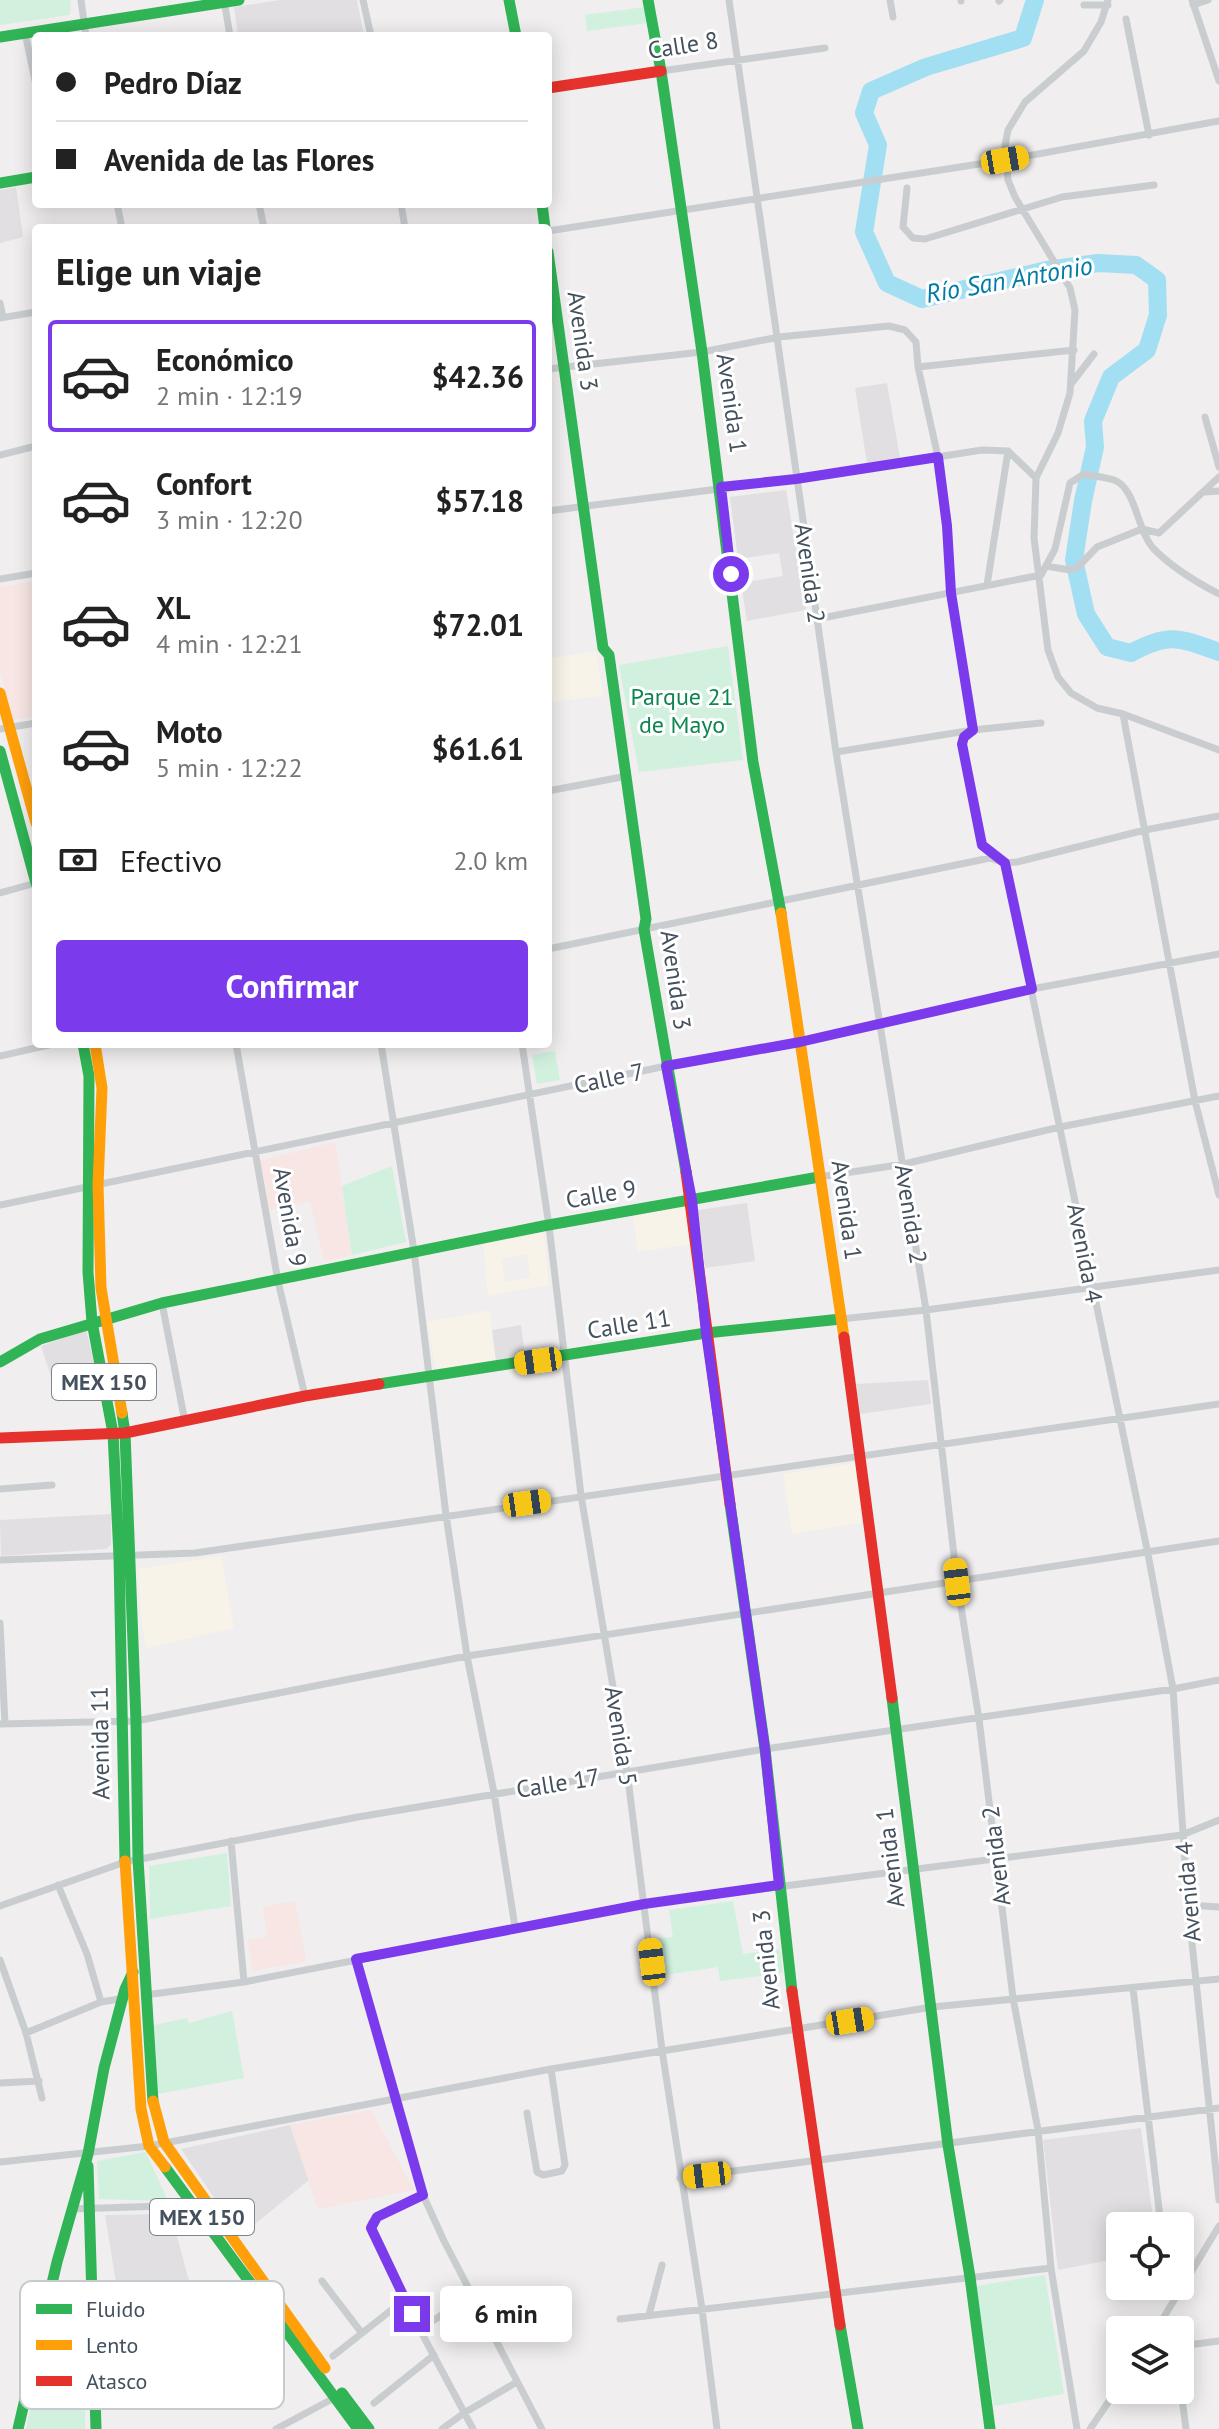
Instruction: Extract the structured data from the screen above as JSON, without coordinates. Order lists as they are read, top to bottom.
{
  "streets": {
    "main road": [
      "Calle 8",
      "Avenida 3",
      "Avenida 1",
      "Calle 9",
      "Calle 11",
      "MEX 150",
      "Avenida 11"
    ],
    "street": [
      "Avenida 2",
      "Calle 7",
      "Avenida 9",
      "Avenida 4",
      "Avenida 5",
      "Calle 17"
    ]
  },
  "crossings": [
    ["Calle 8", "Avenida 1"],
    ["Calle 8", "Avenida 2"],
    ["Avenida 3", "Calle 7"],
    ["Avenida 3", "Calle 9"],
    ["Avenida 3", "Calle 11"],
    ["Avenida 3", "Calle 17"],
    ["Avenida 1", "Calle 7"],
    ["Avenida 1", "Calle 9"],
    ["Avenida 1", "Calle 11"],
    ["Avenida 1", "Calle 17"],
    ["Avenida 2", "Calle 7"],
    ["Avenida 2", "Calle 9"],
    ["Avenida 2", "Avenida 4"],
    ["Avenida 2", "Calle 11"],
    ["Avenida 2", "Calle 17"],
    ["Calle 7", "Avenida 9"],
    ["Calle 7", "Avenida 4"],
    ["Calle 7", "Avenida 5"],
    ["Calle 7", "Avenida 11"],
    ["Calle 9", "Avenida 9"],
    ["Calle 9", "Avenida 4"],
    ["Calle 9", "Avenida 5"],
    ["Calle 9", "Avenida 11"],
    ["Avenida 9", "Calle 11"],
    ["Avenida 4", "Calle 11"],
    ["Avenida 4", "Calle 17"],
    ["Calle 11", "Avenida 5"],
    ["Calle 11", "Avenida 11"],
    ["MEX 150", "Avenida 11"],
    ["Avenida 5", "Calle 17"],
    ["Avenida 11", "Calle 17"]
  ],
  "water": ["Río San Antonio"],
  "parks": ["Parque 21 de Mayo"],
  "legend": ["Fluido", "Lento", "Atasco"],
  "page": {
    "banner": ["Pedro Díaz", "Avenida de las Flores"],
    "heading": "Elige un viaje",
    "list": [
      {
        "name": "Económico",
        "note": "2 min · 12:19",
        "value": "$42.36"
      },
      {
        "name": "Confort",
        "note": "3 min · 12:20",
        "value": "$57.18"
      },
      {
        "name": "XL",
        "note": "4 min · 12:21",
        "value": "$72.01"
      },
      {
        "name": "Moto",
        "note": "5 min · 12:22",
        "value": "$61.61"
      }
    ],
    "pay": ["Efectivo", "2.0 km"],
    "buttons": "Confirmar",
    "bubble": "6 min"
  }
}
